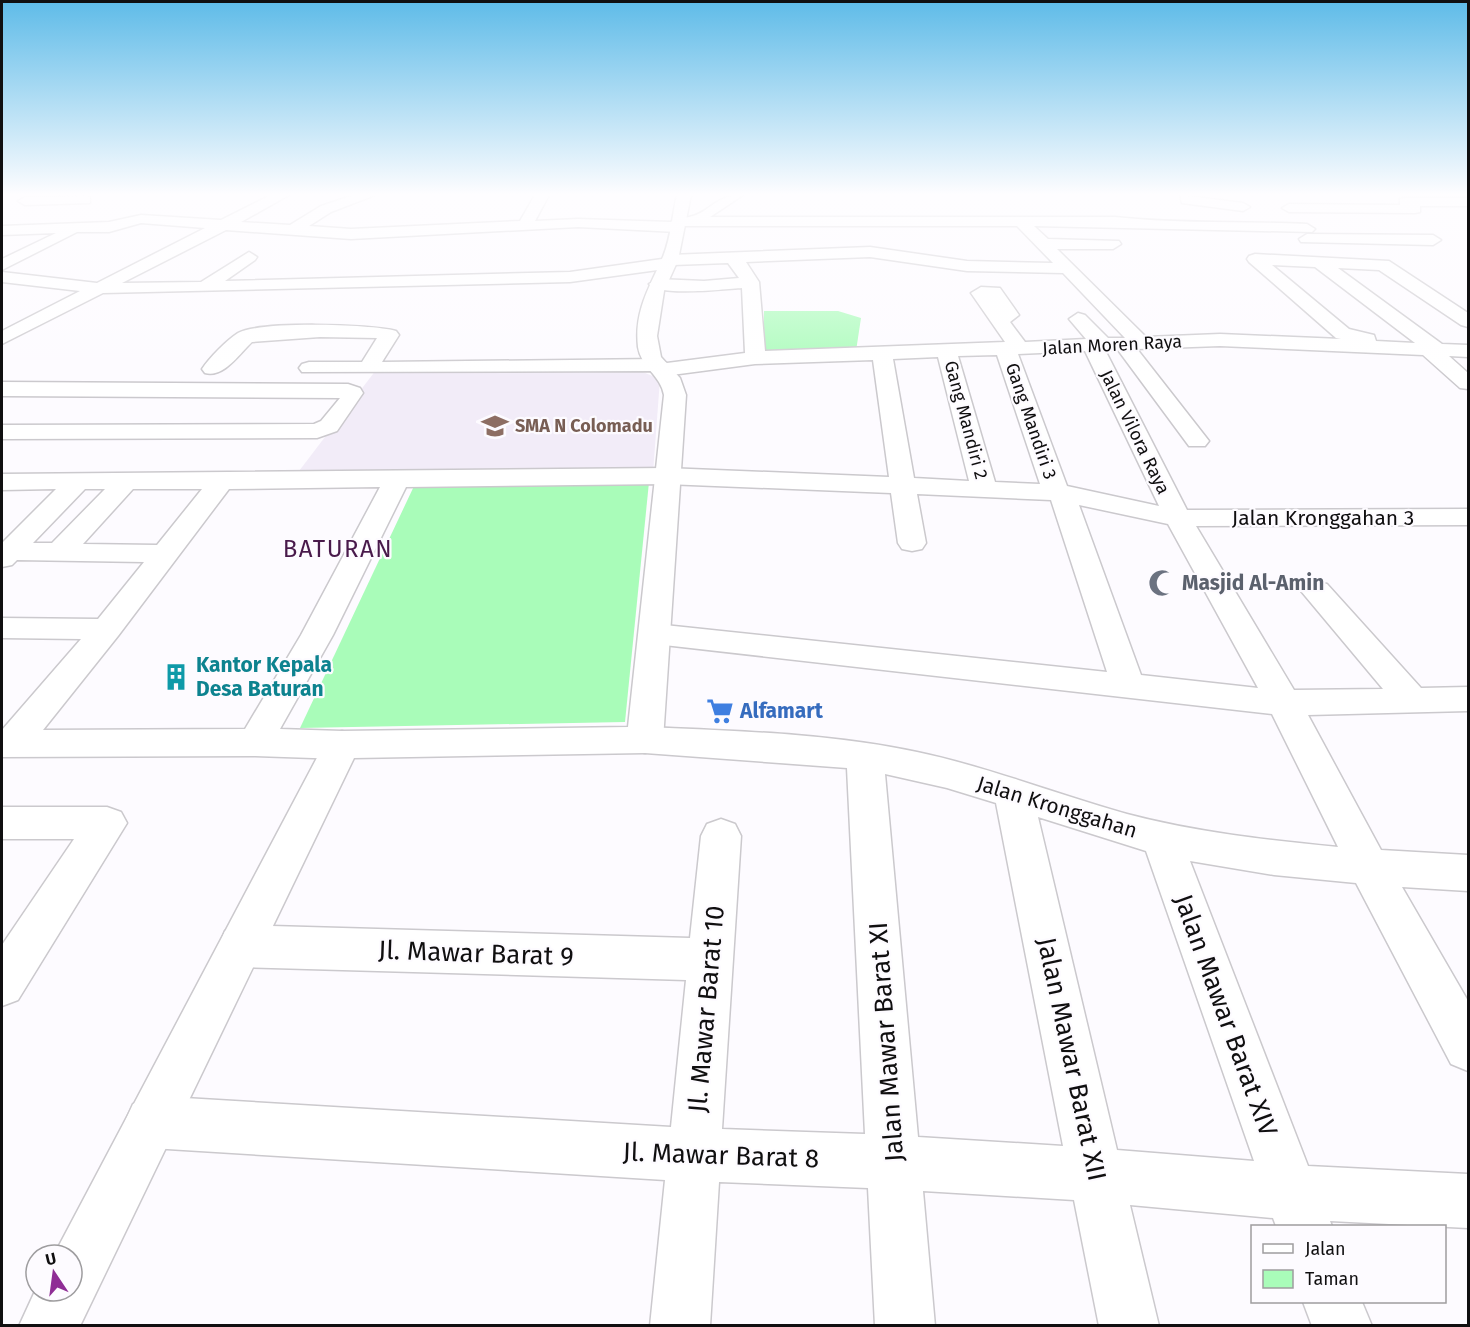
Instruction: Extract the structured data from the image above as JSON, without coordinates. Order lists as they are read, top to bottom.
{
  "streets": {
    "street": [
      "Jalan Moren Raya",
      "Gang Mandiri 2",
      "Gang Mandiri 3",
      "Jalan Vilora Raya",
      "Jalan Kronggahan 3",
      "Jalan Kronggahan",
      "Jl. Mawar Barat 9",
      "Jl. Mawar Barat 10",
      "Jalan Mawar Barat XIV",
      "Jalan Mawar Barat XI",
      "Jalan Mawar Barat XII",
      "Jl. Mawar Barat 8"
    ]
  },
  "crossings": [
    ["Jalan Moren Raya", "Gang Mandiri 2"],
    ["Jalan Moren Raya", "Gang Mandiri 3"],
    ["Jalan Moren Raya", "Jalan Vilora Raya"],
    ["Gang Mandiri 2", "Jalan Kronggahan 3"],
    ["Gang Mandiri 3", "Jalan Kronggahan 3"],
    ["Jalan Vilora Raya", "Jalan Kronggahan 3"],
    ["Jalan Vilora Raya", "Jalan Kronggahan"],
    ["Jalan Kronggahan", "Jalan Mawar Barat XIV"],
    ["Jalan Kronggahan", "Jalan Mawar Barat XI"],
    ["Jalan Kronggahan", "Jalan Mawar Barat XII"],
    ["Jl. Mawar Barat 9", "Jl. Mawar Barat 10"],
    ["Jl. Mawar Barat 10", "Jl. Mawar Barat 8"],
    ["Jalan Mawar Barat XIV", "Jl. Mawar Barat 8"],
    ["Jalan Mawar Barat XI", "Jl. Mawar Barat 8"],
    ["Jalan Mawar Barat XII", "Jl. Mawar Barat 8"]
  ],
  "districts": ["BATURAN"],
  "places": {
    "school or university": ["SMA N Colomadu"],
    "mosque": ["Masjid Al-Amin"],
    "building": ["Kantor Kepala Desa Baturan"],
    "supermarket": ["Alfamart"]
  },
  "legend": ["Jalan", "Taman"],
  "north": "top"
}
